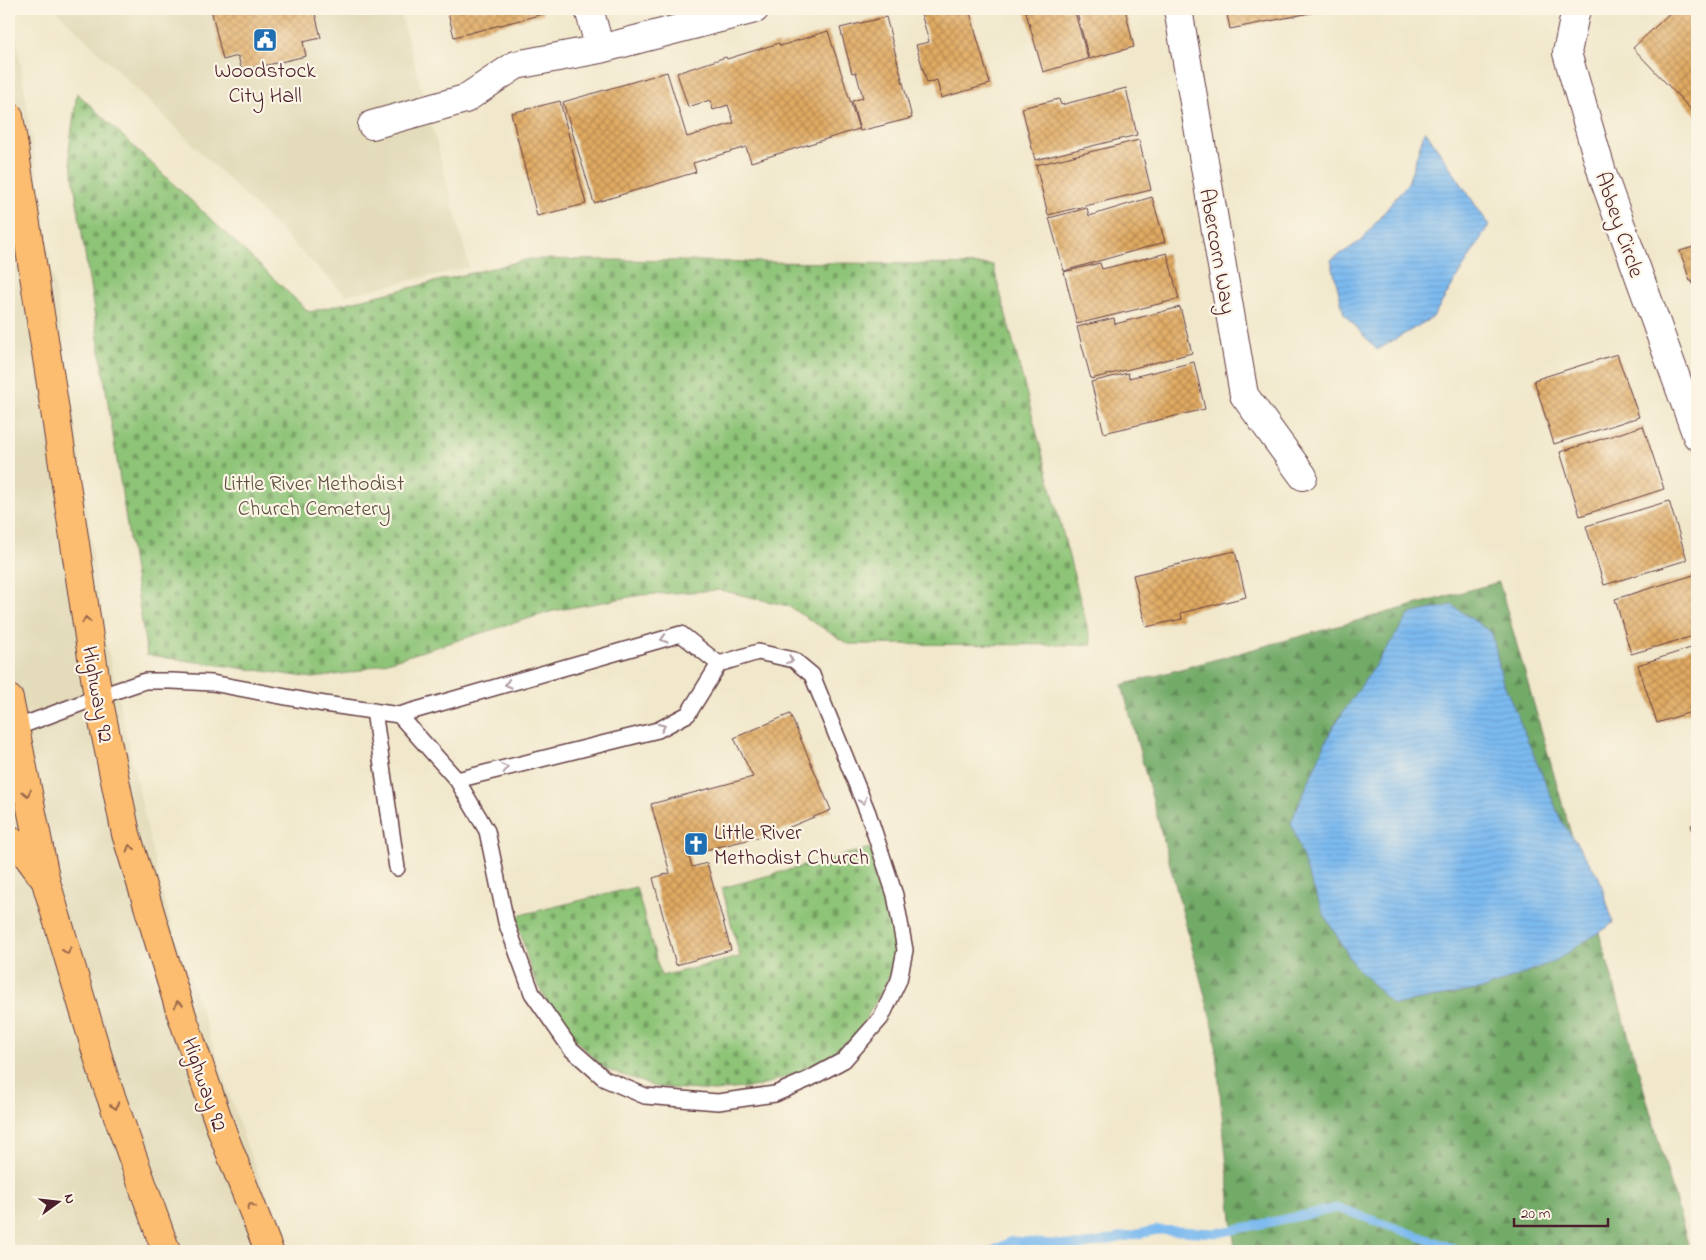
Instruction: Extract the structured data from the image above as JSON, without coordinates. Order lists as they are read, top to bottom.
{
  "streets": {
    "main road": ["Highway 92"],
    "street": ["Abbey Circle", "Abercorn Way"]
  },
  "parks": ["Little River Methodist Church Cemetery"],
  "places": {
    "public building": ["Woodstock City Hall"],
    "church": ["Little River Methodist Church"]
  },
  "scale_bar": "20 m",
  "north": "right"
}
